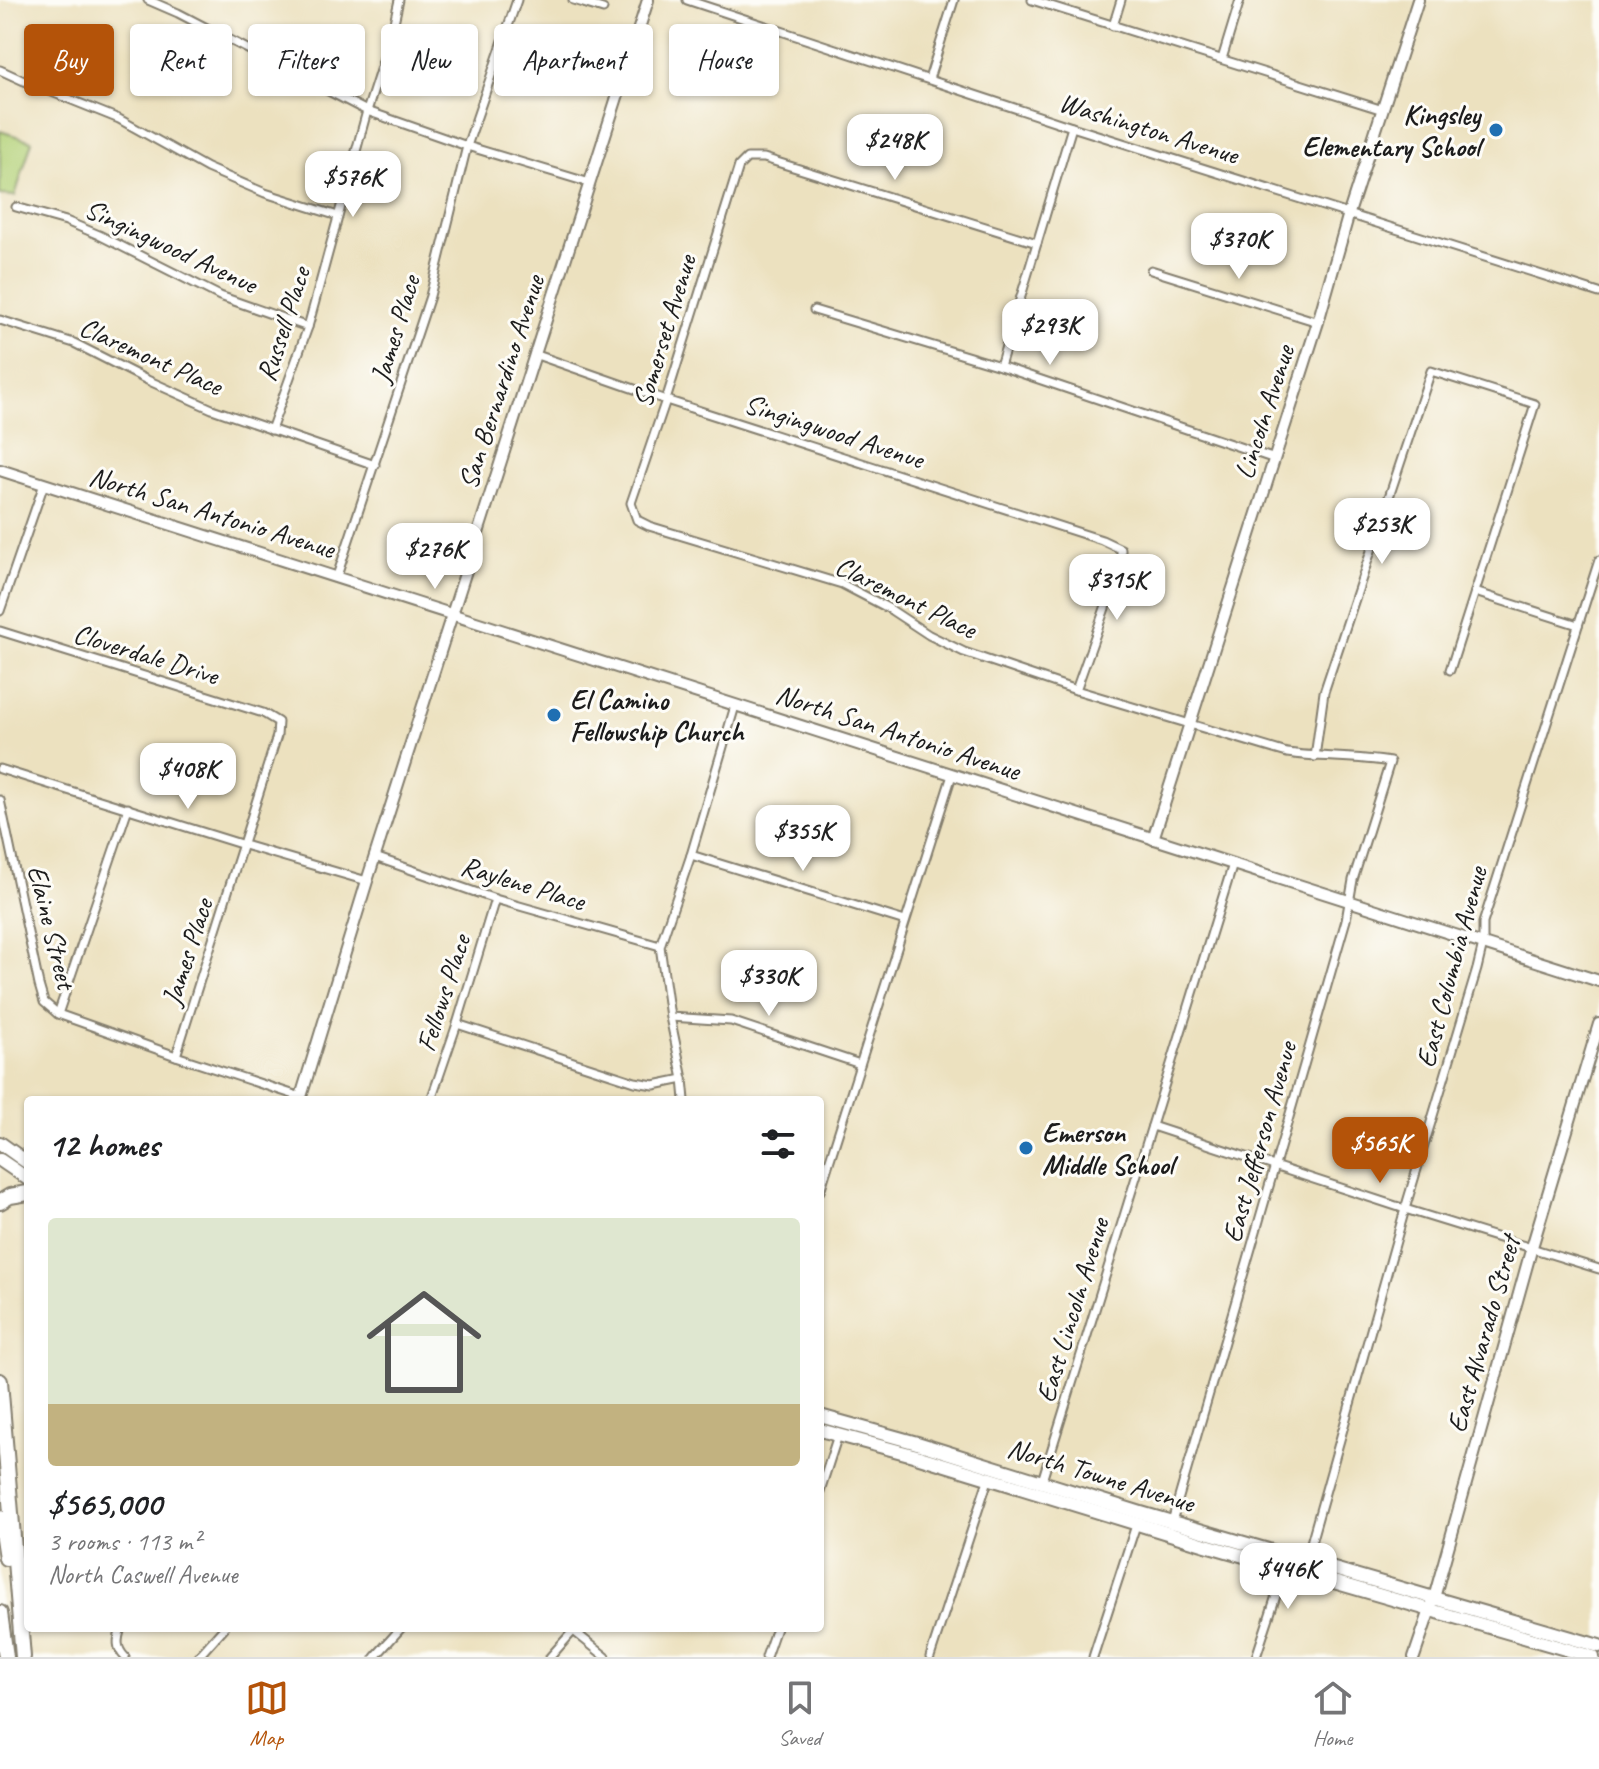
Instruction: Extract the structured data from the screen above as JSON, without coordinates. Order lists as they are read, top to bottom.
{
  "streets": {
    "main road": [
      "San Bernardino Avenue",
      "Lincoln Avenue",
      "North San Antonio Avenue",
      "East Alvarado Street",
      "North Towne Avenue"
    ],
    "street": [
      "Washington Avenue",
      "Singingwood Avenue",
      "Russell Place",
      "James Place",
      "Somerset Avenue",
      "Claremont Place",
      "Cloverdale Drive",
      "Raylene Place",
      "Elaine Street",
      "East Columbia Avenue",
      "Fellows Place",
      "East Jefferson Avenue",
      "East Lincoln Avenue"
    ]
  },
  "crossings": [
    ["Washington Avenue", "Lincoln Avenue"],
    ["Singingwood Avenue", "Russell Place"],
    ["Singingwood Avenue", "Somerset Avenue"],
    ["Singingwood Avenue", "Claremont Place"],
    ["Singingwood Avenue", "San Bernardino Avenue"],
    ["Russell Place", "Claremont Place"],
    ["James Place", "Claremont Place"],
    ["James Place", "North San Antonio Avenue"],
    ["James Place", "Cloverdale Drive"],
    ["Somerset Avenue", "Claremont Place"],
    ["Claremont Place", "Lincoln Avenue"],
    ["Claremont Place", "East Jefferson Avenue"],
    ["San Bernardino Avenue", "North San Antonio Avenue"],
    ["San Bernardino Avenue", "Raylene Place"],
    ["Lincoln Avenue", "North San Antonio Avenue"],
    ["North San Antonio Avenue", "East Columbia Avenue"],
    ["North San Antonio Avenue", "East Jefferson Avenue"],
    ["North San Antonio Avenue", "East Lincoln Avenue"],
    ["Raylene Place", "Fellows Place"],
    ["East Columbia Avenue", "North Towne Avenue"],
    ["East Jefferson Avenue", "North Towne Avenue"],
    ["East Lincoln Avenue", "North Towne Avenue"],
    ["East Alvarado Street", "North Towne Avenue"]
  ],
  "places": ["Kingsley Elementary School", "El Camino Fellowship Church", "Emerson Middle School"],
  "page": {
    "chip": [
      "Buy",
      "Rent",
      "Filters",
      "New",
      "Apartment",
      "House"
    ],
    "price": [
      "$248K",
      "$576K",
      "$370K",
      "$293K",
      "$253K",
      "$276K",
      "$315K",
      "$408K",
      "$355K",
      "$330K",
      "$565K",
      "$446K"
    ],
    "heading": "12 homes",
    "list": [
      {
        "name": "$565,000",
        "note": "3 rooms · 113 m² · North Caswell Avenue"
      }
    ],
    "tabs": ["Map", "Saved", "Home"]
  }
}
